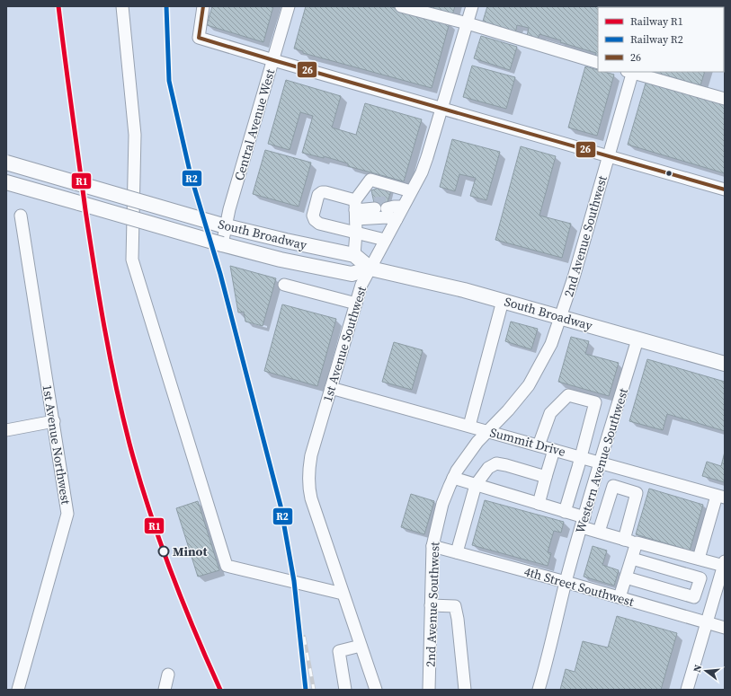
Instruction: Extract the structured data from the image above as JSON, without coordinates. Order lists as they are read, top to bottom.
{
  "streets": {
    "main road": ["South Broadway"],
    "street": [
      "Central Avenue West",
      "2nd Avenue Southwest",
      "1st Avenue Southwest",
      "Summit Drive",
      "1st Avenue Northwest",
      "Western Avenue Southwest",
      "4th Street Southwest"
    ]
  },
  "crossings": [
    ["Central Avenue West", "South Broadway"],
    ["South Broadway", "2nd Avenue Southwest"],
    ["South Broadway", "1st Avenue Southwest"],
    ["South Broadway", "Western Avenue Southwest"],
    ["2nd Avenue Southwest", "Summit Drive"],
    ["2nd Avenue Southwest", "4th Street Southwest"],
    ["1st Avenue Southwest", "Summit Drive"],
    ["Summit Drive", "Western Avenue Southwest"],
    ["Western Avenue Southwest", "4th Street Southwest"]
  ],
  "places": ["Minot"],
  "lines": ["rail line R1", "rail line R2", "transit line 26"],
  "legend": ["Railway R1", "Railway R2", "26"],
  "north": "left"
}
